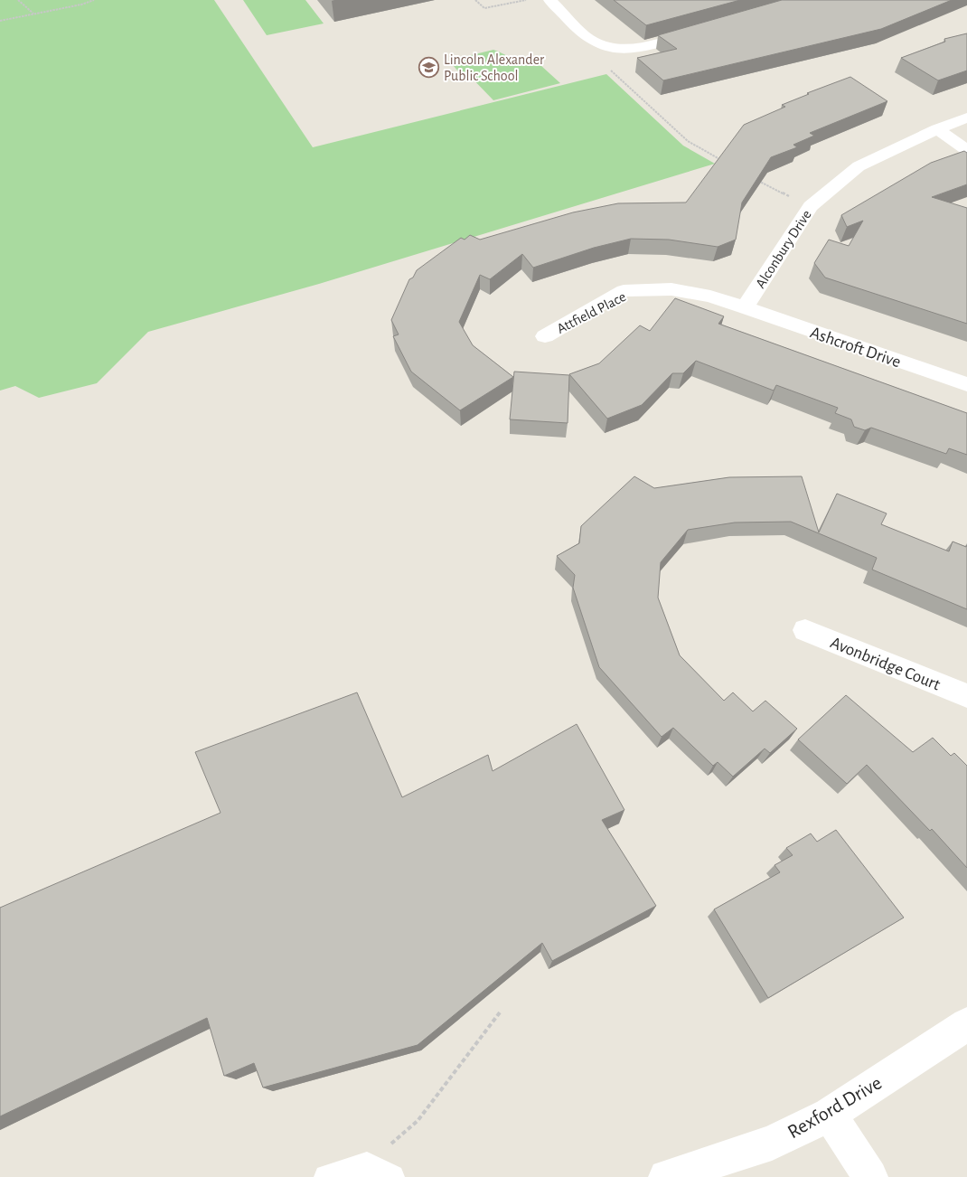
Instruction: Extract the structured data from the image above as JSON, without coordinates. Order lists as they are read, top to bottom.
{
  "streets": {
    "street": [
      "Alconbury Drive",
      "Attfield Place",
      "Ashcroft Drive",
      "Avonbridge Court",
      "Rexford Drive"
    ]
  },
  "crossings": [
    ["Alconbury Drive", "Attfield Place"],
    ["Alconbury Drive", "Ashcroft Drive"],
    ["Attfield Place", "Ashcroft Drive"]
  ],
  "places": {
    "school or university": ["Lincoln Alexander Public School"]
  }
}
